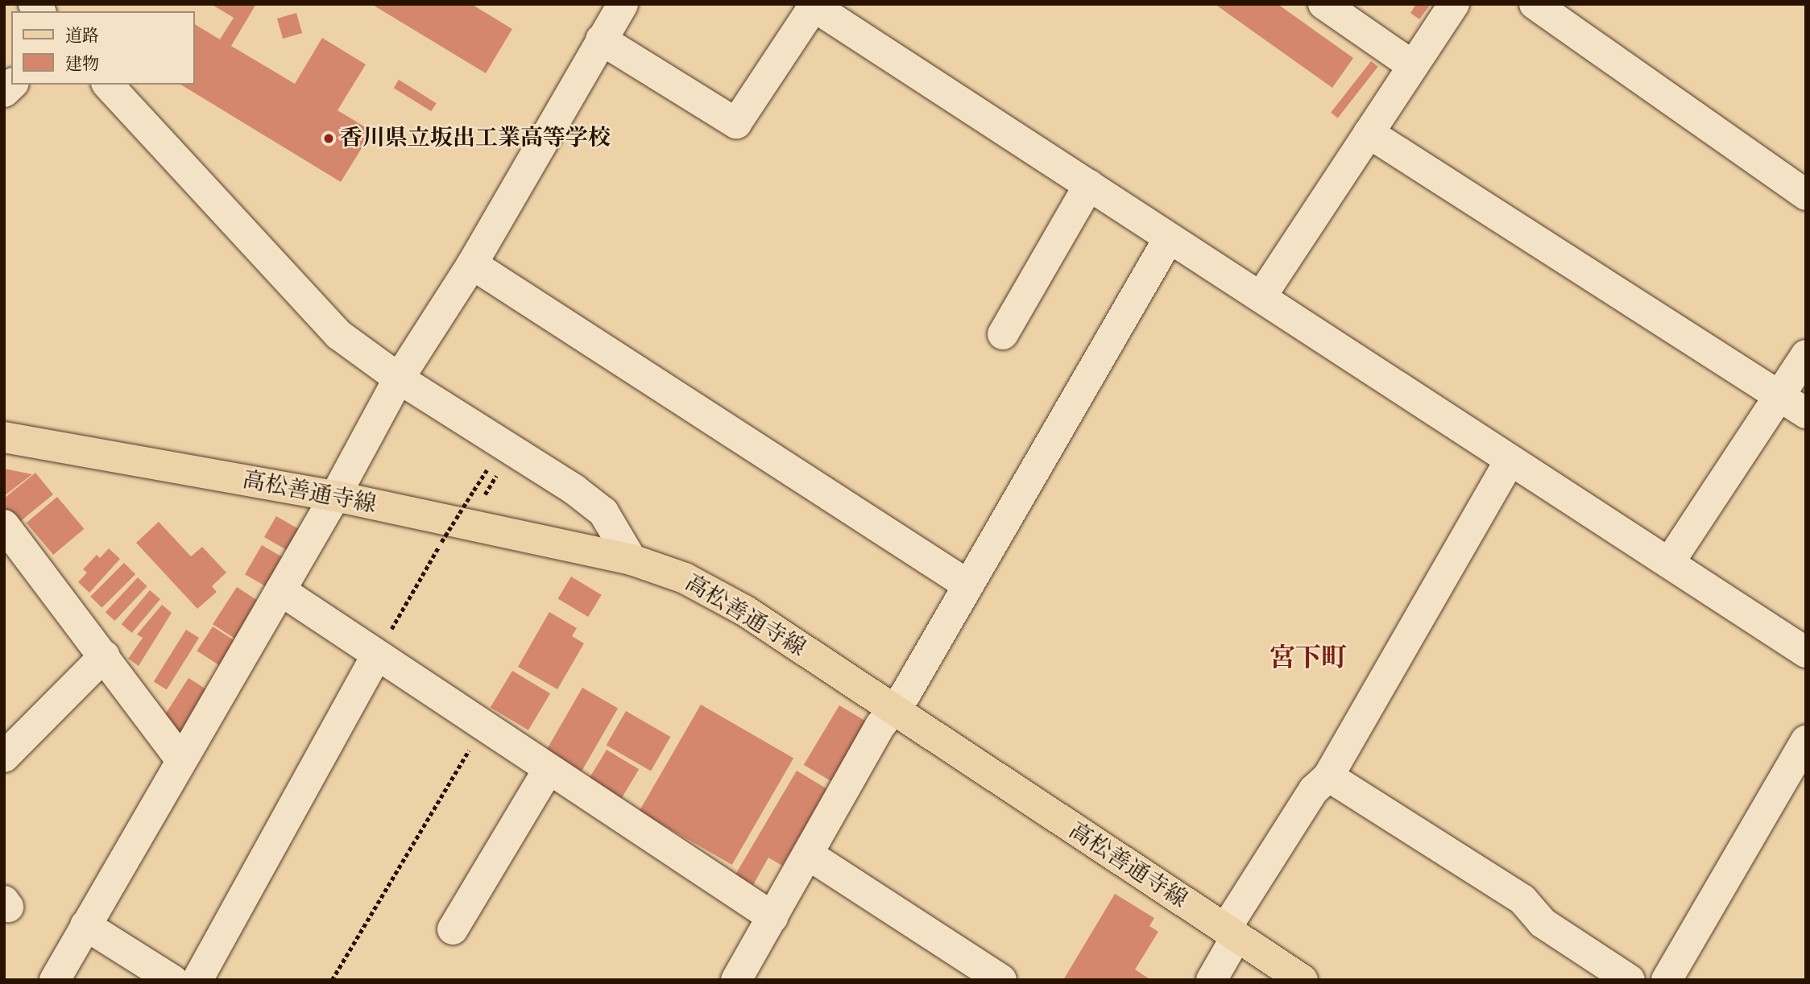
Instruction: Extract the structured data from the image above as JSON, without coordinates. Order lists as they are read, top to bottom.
{
  "streets": {
    "main road": ["高松善通寺線"]
  },
  "districts": ["宮下町"],
  "places": ["香川県立坂出工業高等学校"],
  "legend": ["道路", "建物"]
}
